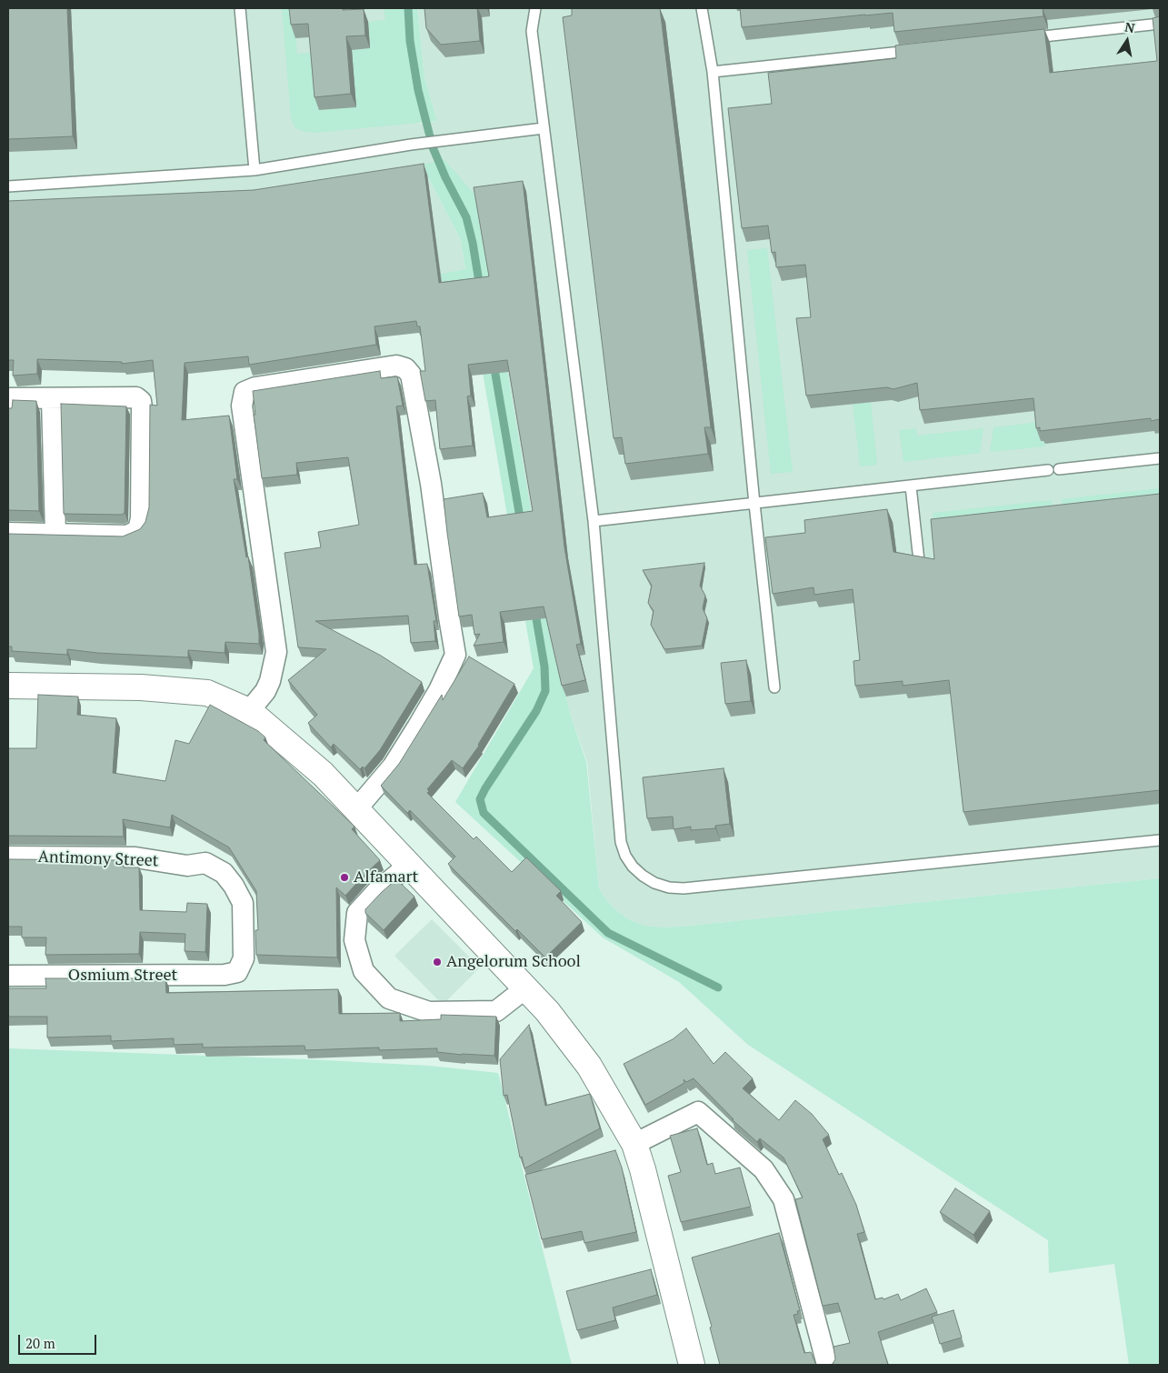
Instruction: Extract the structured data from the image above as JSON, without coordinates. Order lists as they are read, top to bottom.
{
  "streets": {
    "street": ["Antimony Street", "Osmium Street"]
  },
  "crossings": [
    ["Antimony Street", "Osmium Street"]
  ],
  "places": ["Alfamart", "Angelorum School"],
  "scale_bar": "20 m",
  "north": "top"
}
